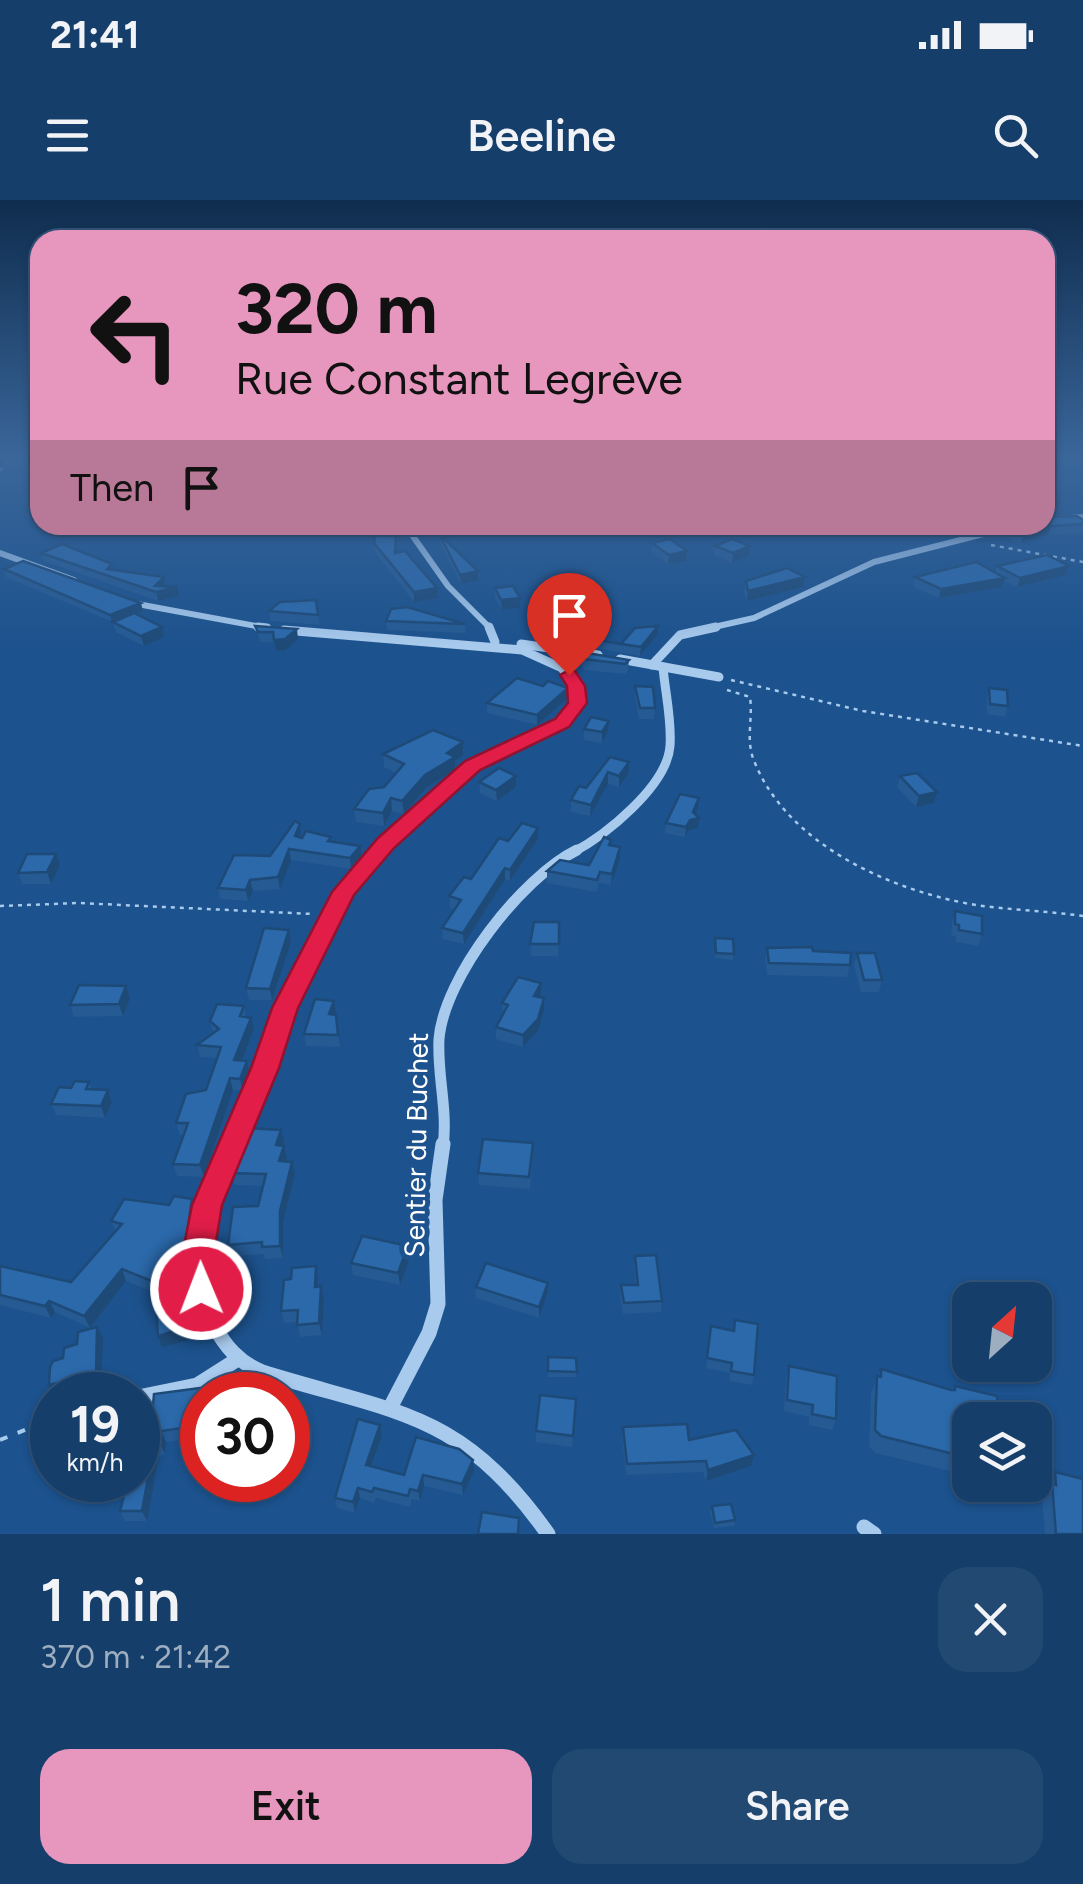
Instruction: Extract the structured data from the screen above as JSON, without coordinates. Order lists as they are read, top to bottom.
{
  "streets": {
    "street": ["Sentier du Buchet"]
  },
  "north": "top right",
  "page": {
    "status": "21:41",
    "header": "Beeline",
    "turn": ["320 m", "Rue Constant Legrève"],
    "then": "Then",
    "speed": "19 km/h",
    "limit": "30",
    "heading": ["1 min", "370 m · 21:42"],
    "buttons": ["Exit", "Share"]
  }
}
